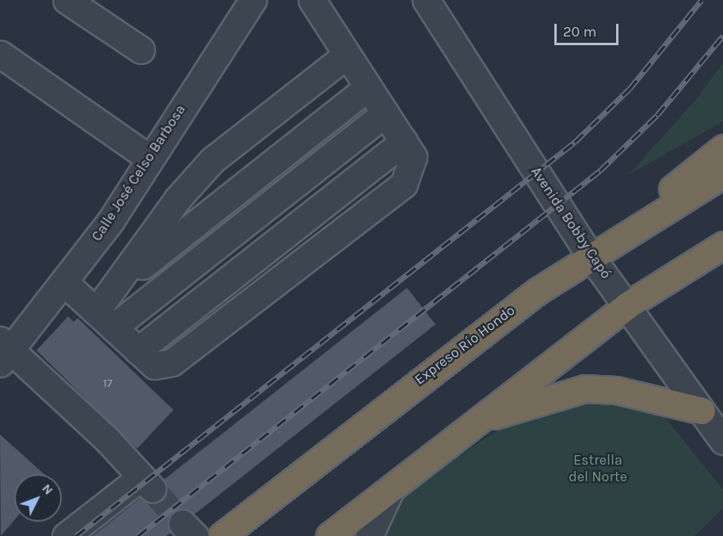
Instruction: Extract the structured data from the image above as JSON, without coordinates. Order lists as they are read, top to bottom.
{
  "streets": {
    "highway": ["Expreso Río Hondo"],
    "street": ["Calle José Celso Barbosa", "Avenida Bobby Capó"]
  },
  "crossings": [
    ["Avenida Bobby Capó", "Expreso Río Hondo"]
  ],
  "parks": ["Estrella del Norte"],
  "house_numbers": ["17"],
  "scale_bar": "20 m",
  "north": "top right"
}
